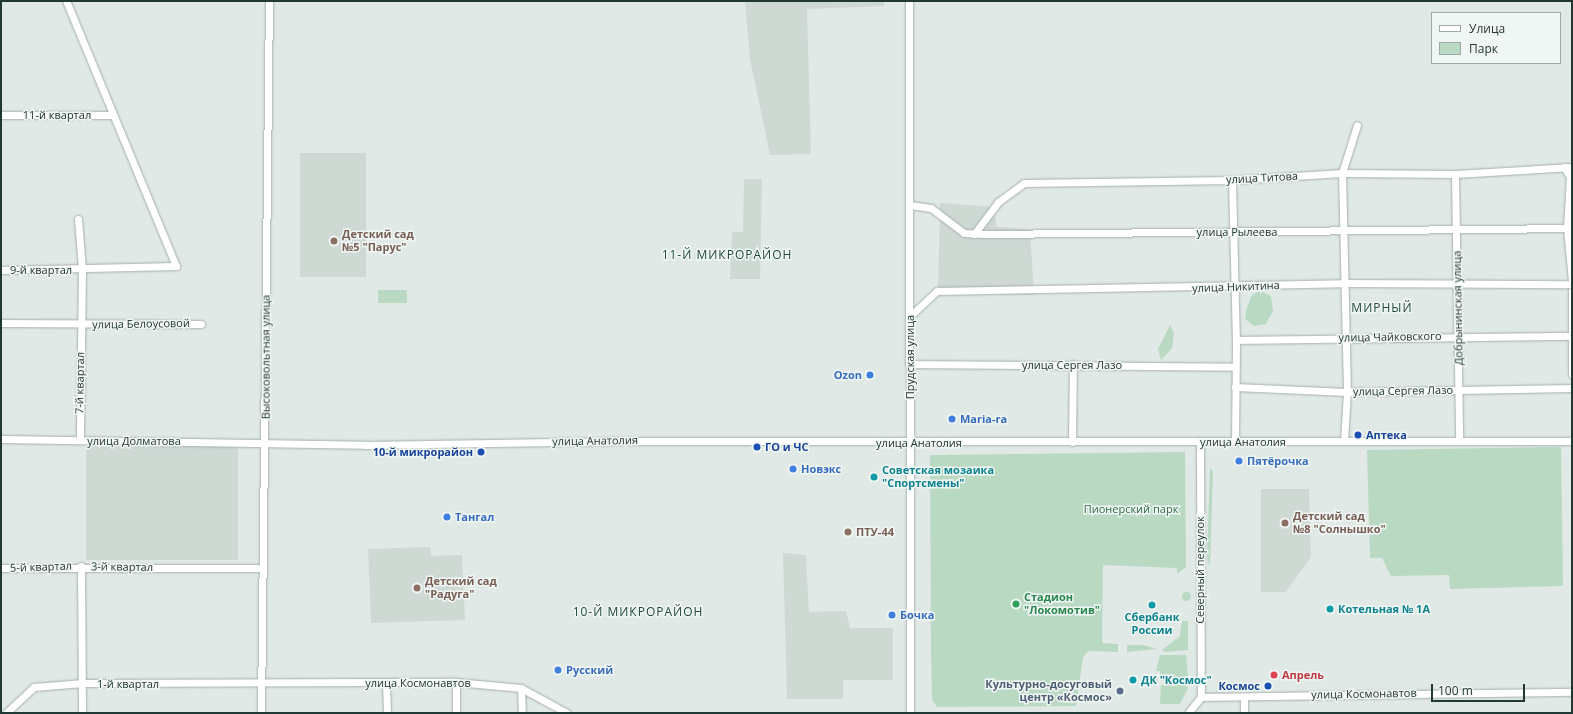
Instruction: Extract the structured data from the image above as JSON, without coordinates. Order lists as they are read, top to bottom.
{
  "streets": {
    "street": [
      "11-й квартал",
      "улица Титова",
      "улица Рылеева",
      "9-й квартал",
      "улица Никитина",
      "Добрынинская улица",
      "улица Белоусовой",
      "улица Чайковского",
      "Высоковольтная улица",
      "Прудская улица",
      "улица Сергея Лазо",
      "7-й квартал",
      "улица Долматова",
      "улица Анатолия",
      "5-й квартал",
      "3-й квартал",
      "Северный переулок",
      "улица Космонавтов",
      "1-й квартал"
    ]
  },
  "crossings": [
    ["11-й квартал", "9-й квартал"],
    ["улица Титова", "улица Рылеева"],
    ["улица Титова", "Добрынинская улица"],
    ["улица Рылеева", "Добрынинская улица"],
    ["улица Рылеева", "Прудская улица"],
    ["9-й квартал", "7-й квартал"],
    ["улица Никитина", "Добрынинская улица"],
    ["улица Никитина", "Прудская улица"],
    ["Добрынинская улица", "улица Чайковского"],
    ["Добрынинская улица", "улица Сергея Лазо"],
    ["Добрынинская улица", "улица Анатолия"],
    ["улица Белоусовой", "7-й квартал"],
    ["Высоковольтная улица", "улица Долматова"],
    ["Высоковольтная улица", "улица Анатолия"],
    ["Высоковольтная улица", "3-й квартал"],
    ["Высоковольтная улица", "улица Космонавтов"],
    ["Высоковольтная улица", "1-й квартал"],
    ["Прудская улица", "улица Сергея Лазо"],
    ["Прудская улица", "улица Анатолия"],
    ["7-й квартал", "улица Долматова"],
    ["улица Долматова", "улица Анатолия"],
    ["улица Анатолия", "Северный переулок"],
    ["5-й квартал", "3-й квартал"],
    ["3-й квартал", "1-й квартал"],
    ["Северный переулок", "улица Космонавтов"],
    ["улица Космонавтов", "1-й квартал"]
  ],
  "districts": ["11-Й МИКРОРАЙОН", "МИРНЫЙ", "10-Й МИКРОРАЙОН"],
  "parks": ["Пионерский парк"],
  "places": [
    "Детский сад №5 \"Парус\"",
    "Ozon",
    "Maria-ra",
    "Аптека",
    "ГО и ЧС",
    "10-й микрорайон",
    "Пятёрочка",
    "Новэкс",
    "Советская мозаика \"Спортсмены\"",
    "Тангал",
    "Детский сад №8 \"Солнышко\"",
    "ПТУ-44",
    "Детский сад \"Радуга\"",
    "Стадион \"Локомотив\"",
    "Сбербанк России",
    "Котельная № 1А",
    "Бочка",
    "Русский",
    "Апрель",
    "ДК \"Космос\"",
    "Космос",
    "Культурно-досуговый центр «Космос»"
  ],
  "legend": ["Улица", "Парк"],
  "scale_bar": "100 m"
}
